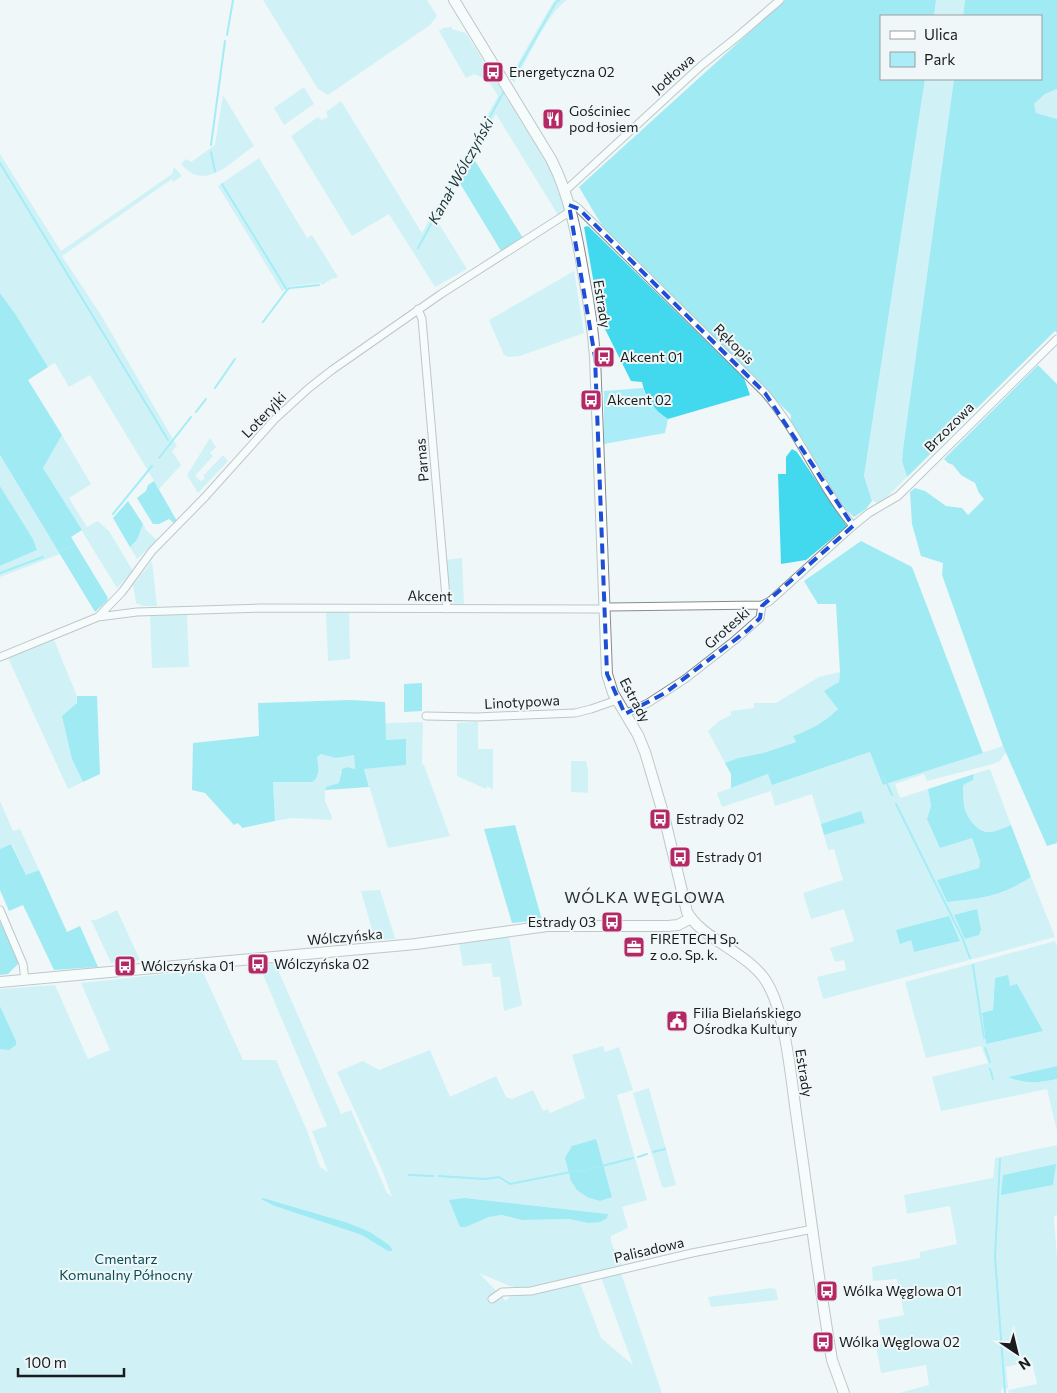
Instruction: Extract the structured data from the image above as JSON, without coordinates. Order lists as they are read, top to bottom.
{
  "streets": {
    "main road": ["Estrady", "Wólczyńska"],
    "street": [
      "Jodłowa",
      "Rękopis",
      "Loteryjki",
      "Brzozowa",
      "Parnas",
      "Akcent",
      "Groteski",
      "Linotypowa",
      "Palisadowa"
    ]
  },
  "crossings": [
    ["Jodłowa", "Estrady"],
    ["Estrady", "Rękopis"],
    ["Estrady", "Loteryjki"],
    ["Estrady", "Akcent"],
    ["Estrady", "Groteski"],
    ["Estrady", "Linotypowa"],
    ["Estrady", "Wólczyńska"],
    ["Estrady", "Palisadowa"],
    ["Rękopis", "Loteryjki"],
    ["Rękopis", "Brzozowa"],
    ["Rękopis", "Groteski"],
    ["Loteryjki", "Parnas"],
    ["Loteryjki", "Akcent"],
    ["Brzozowa", "Groteski"],
    ["Parnas", "Akcent"],
    ["Akcent", "Groteski"]
  ],
  "districts": ["WÓLKA WĘGLOWA"],
  "water": ["Kanał Wólczyński"],
  "parks": ["Cmentarz Komunalny Północny"],
  "places": {
    "bus stop": [
      "Energetyczna 02",
      "Akcent 01",
      "Akcent 02",
      "Estrady 02",
      "Estrady 01",
      "Estrady 03",
      "Wólczyńska 02",
      "Wólczyńska 01",
      "Wólka Węglowa 01",
      "Wólka Węglowa 02"
    ],
    "restaurant": ["Gościniec pod łosiem"],
    "office": ["FIRETECH Sp. z o.o. Sp. k."],
    "public building": ["Filia Bielańskiego Ośrodka Kultury"]
  },
  "legend": ["Ulica", "Park"],
  "scale_bar": "100 m",
  "north": "bottom right"
}
